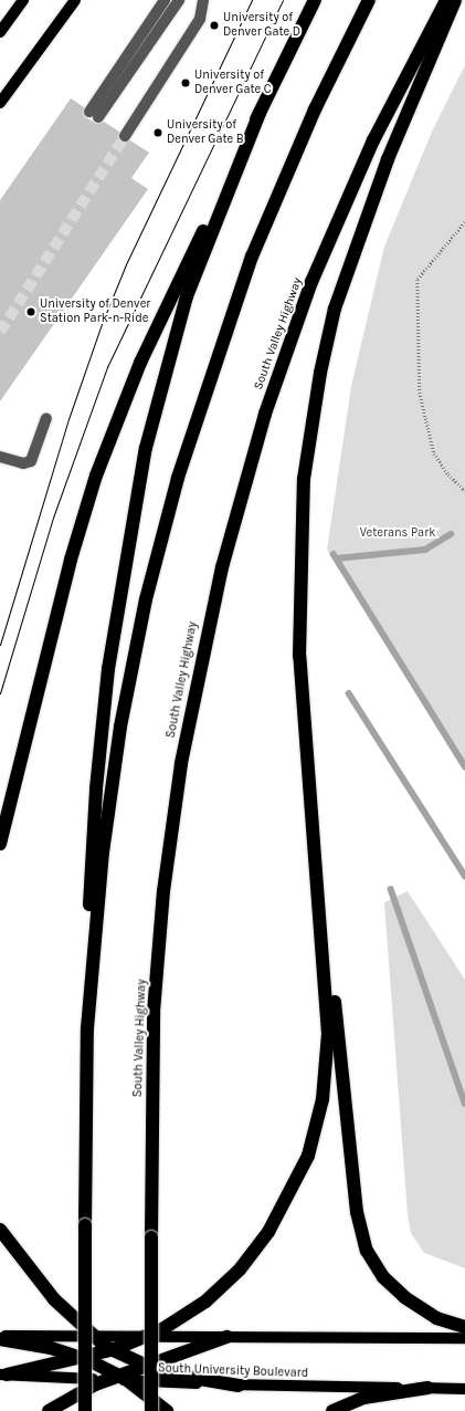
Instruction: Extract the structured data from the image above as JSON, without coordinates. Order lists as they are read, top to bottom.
{
  "streets": {
    "highway": ["South Valley Highway"],
    "main road": ["South University Boulevard"]
  },
  "parks": ["Veterans Park"],
  "places": [
    "University of Denver Gate D",
    "University of Denver Gate C",
    "University of Denver Gate B",
    "University of Denver Station Park-n-Ride"
  ]
}
